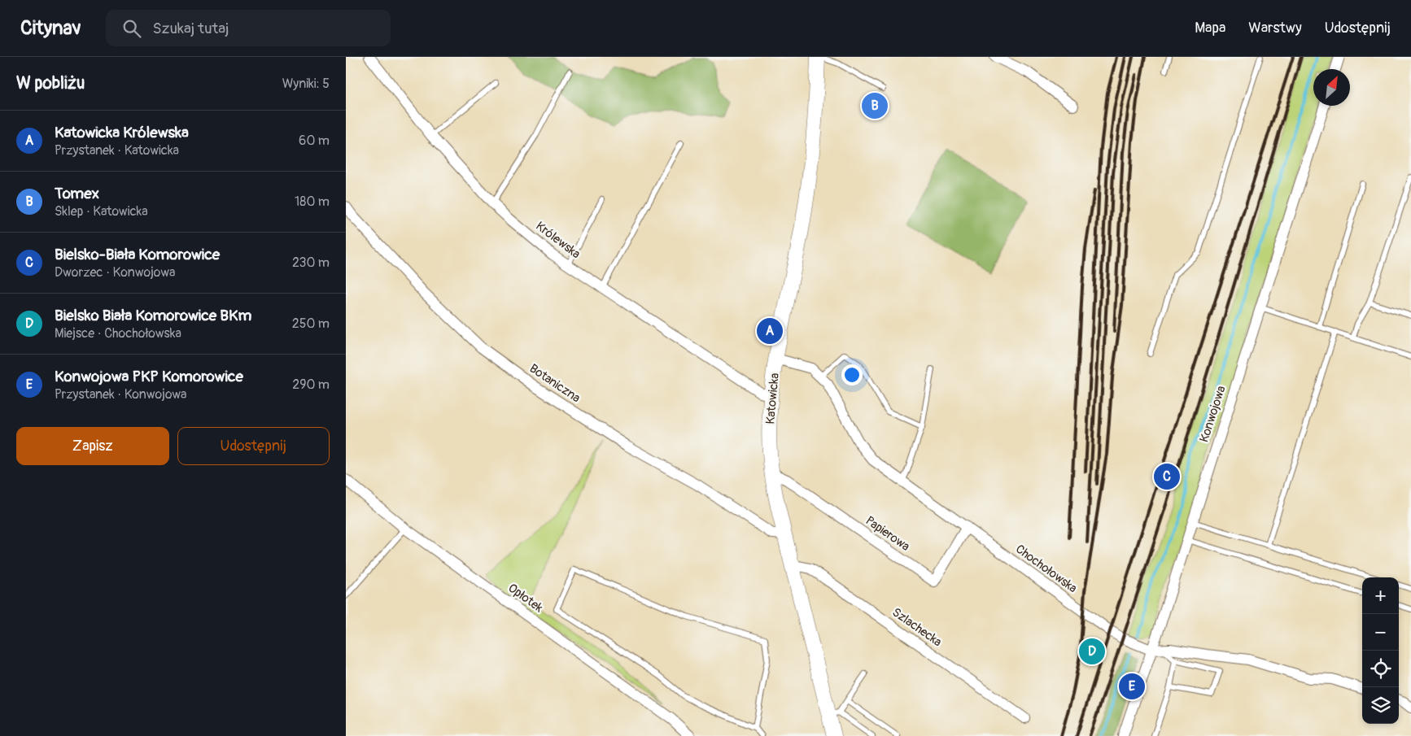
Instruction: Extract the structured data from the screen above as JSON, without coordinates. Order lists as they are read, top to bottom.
{
  "streets": {
    "street": [
      "Królewska",
      "Botaniczna",
      "Katowicka",
      "Konwojowa",
      "Papierowa",
      "Chochołowska",
      "Opłotek",
      "Szlachecka"
    ]
  },
  "crossings": [
    ["Królewska", "Katowicka"],
    ["Botaniczna", "Katowicka"],
    ["Katowicka", "Papierowa"],
    ["Katowicka", "Chochołowska"],
    ["Katowicka", "Szlachecka"],
    ["Konwojowa", "Chochołowska"],
    ["Papierowa", "Chochołowska"]
  ],
  "north": "top right",
  "page": {
    "header": "Citynav",
    "search": "Szukaj tutaj",
    "nav": ["Mapa", "Warstwy", "Udostępnij"],
    "heading": ["W pobliżu", "Wyniki: 5"],
    "pins": [
      "B",
      "A",
      "C",
      "D",
      "E"
    ],
    "list": [
      {
        "mark": "A",
        "name": "Katowicka Królewska",
        "note": "Przystanek · Katowicka",
        "value": "60 m"
      },
      {
        "mark": "B",
        "name": "Tomex",
        "note": "Sklep · Katowicka",
        "value": "180 m"
      },
      {
        "mark": "C",
        "name": "Bielsko-Biała Komorowice",
        "note": "Dworzec · Konwojowa",
        "value": "230 m"
      },
      {
        "mark": "D",
        "name": "Bielsko Biała Komorowice BKm",
        "note": "Miejsce · Chochołowska",
        "value": "250 m"
      },
      {
        "mark": "E",
        "name": "Konwojowa PKP Komorowice",
        "note": "Przystanek · Konwojowa",
        "value": "290 m"
      }
    ],
    "buttons": ["Zapisz", "Udostępnij"],
    "map_buttons": ["+", "−"]
  }
}
